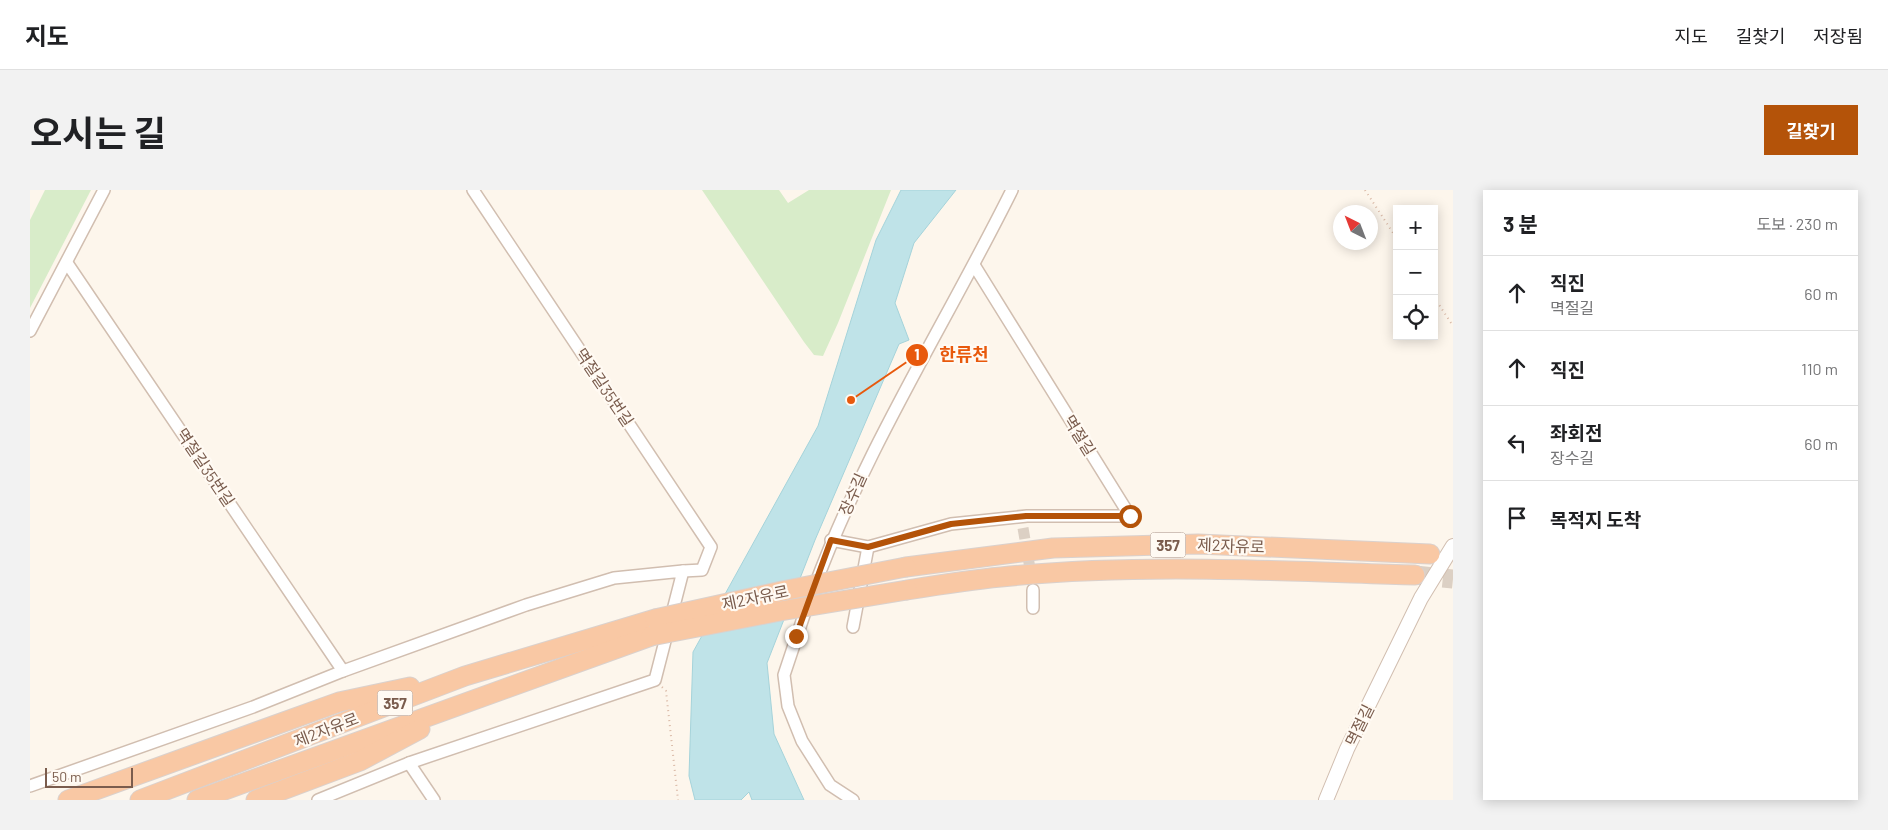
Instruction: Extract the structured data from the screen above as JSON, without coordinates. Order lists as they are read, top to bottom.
{
  "streets": {
    "highway": ["357", "제2자유로"],
    "street": ["멱절길35번길", "멱절길", "장수길"]
  },
  "crossings": [
    ["멱절길", "장수길"]
  ],
  "places": ["한류천"],
  "scale_bar": "50 m",
  "north": "top left",
  "page": {
    "header": "지도",
    "nav": ["지도", "길찾기", "저장됨"],
    "title": "오시는 길",
    "buttons": "길찾기",
    "heading": ["3 분", "도보 · 230 m"],
    "map_buttons": ["+", "−"],
    "list": [
      ["직진", "멱절길", "60 m"],
      ["직진", "110 m"],
      ["좌회전", "장수길", "60 m"],
      "목적지 도착"
    ],
    "scale": "50 m"
  }
}
